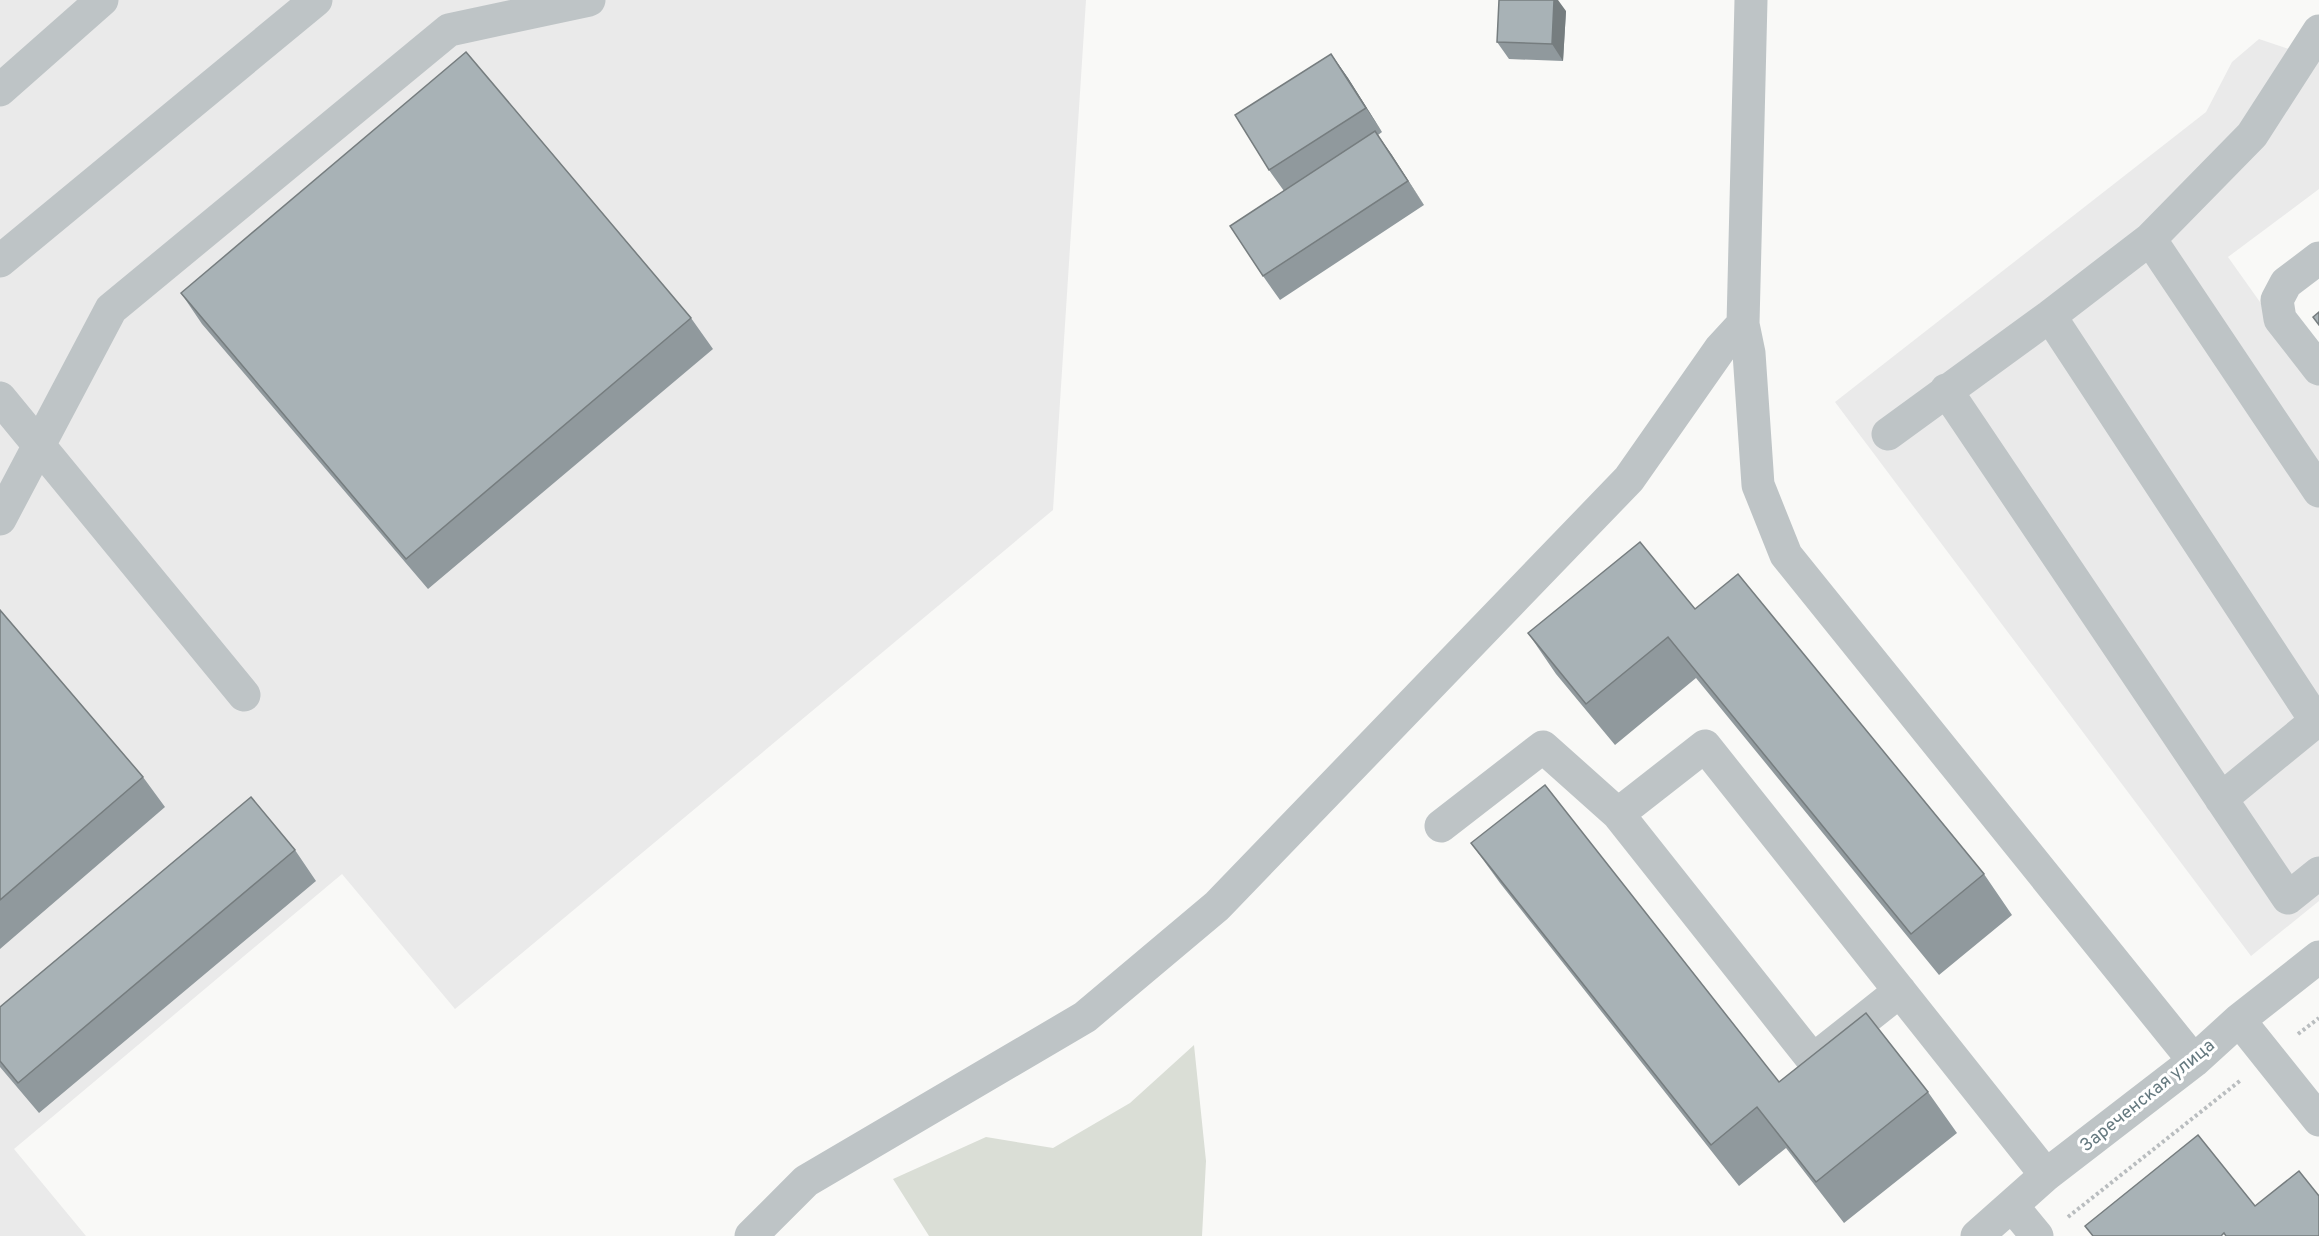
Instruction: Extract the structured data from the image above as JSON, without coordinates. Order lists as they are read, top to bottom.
{
  "streets": {
    "street": ["Зареченская улица"]
  }
}
